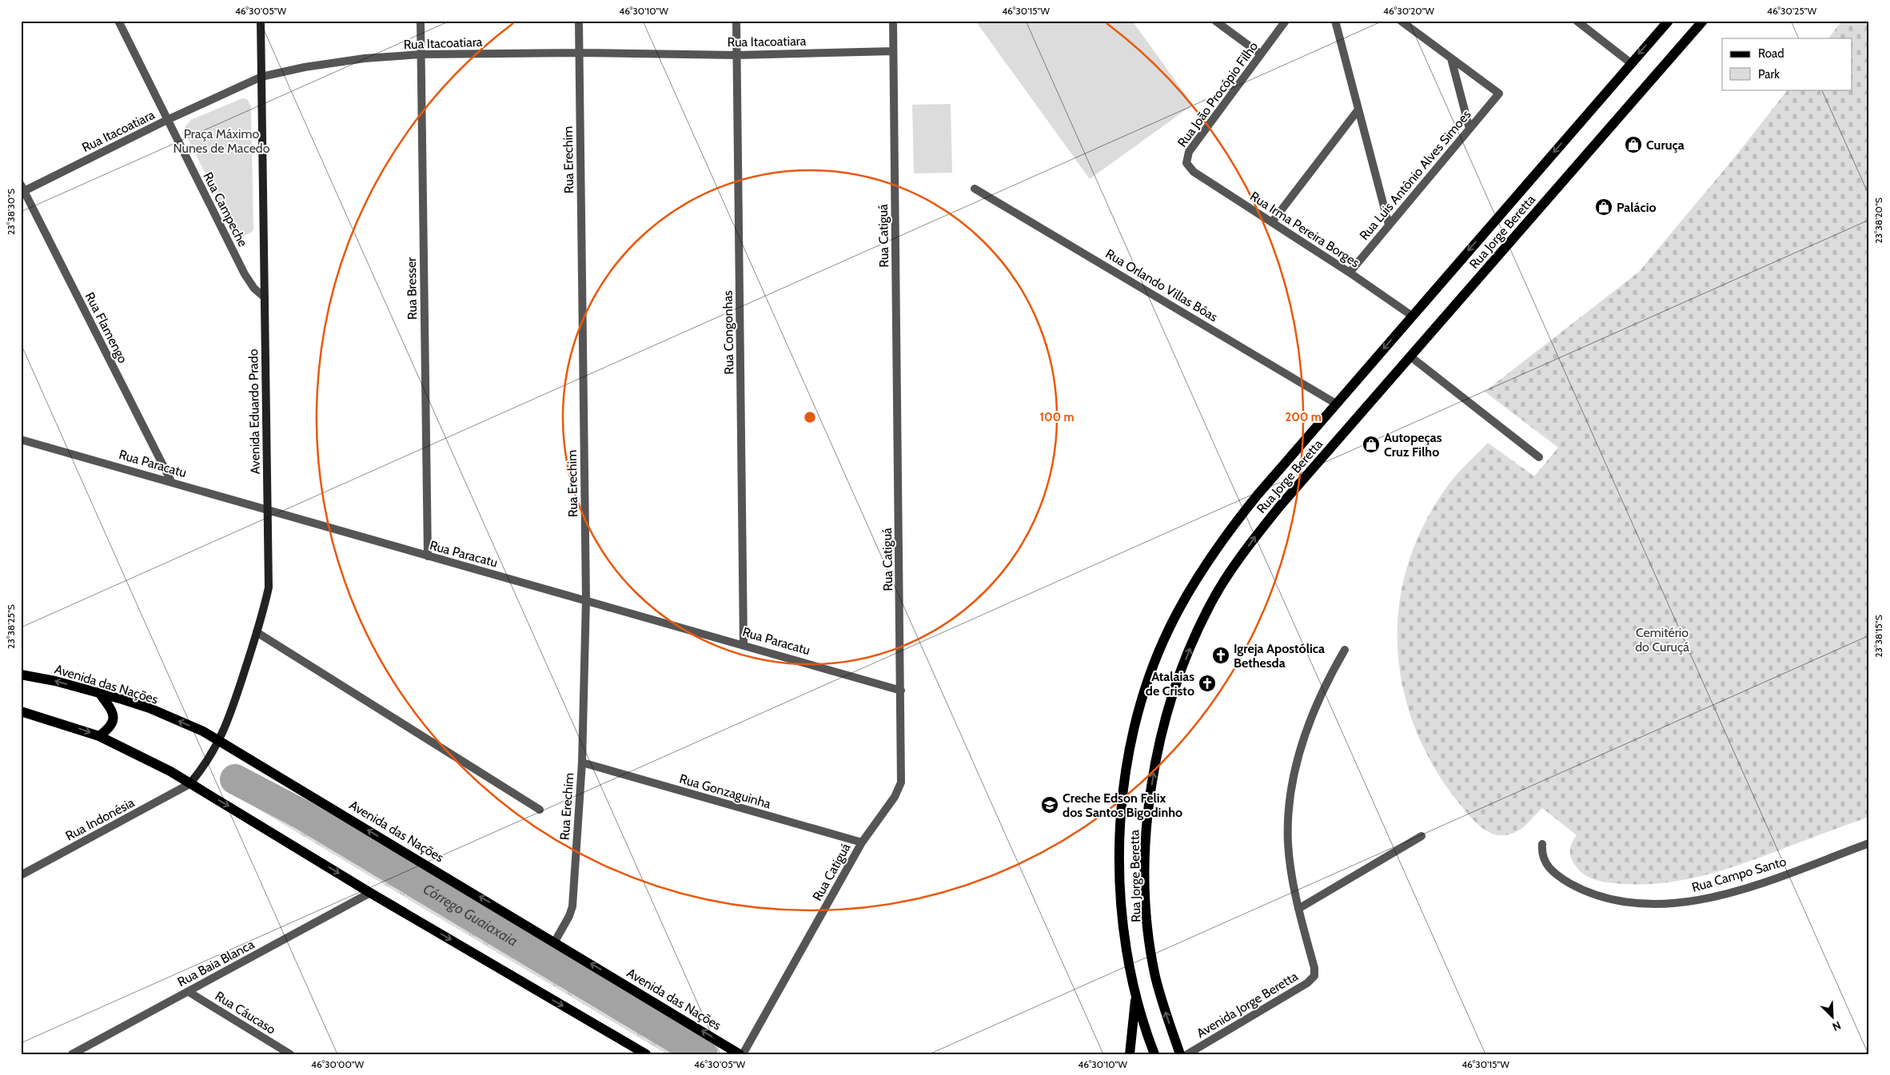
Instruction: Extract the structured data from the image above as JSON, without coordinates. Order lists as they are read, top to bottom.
{
  "streets": {
    "main road": ["Rua Jorge Beretta", "Avenida das Nações"],
    "street": [
      "Rua Itacoatiara",
      "Rua João Procópio Filho",
      "Rua Erechim",
      "Rua Luis Antônio Alves Simoes",
      "Rua Campeche",
      "Rua Irma Pereira Borges",
      "Rua Catiguá",
      "Rua Orlando Villas Bôas",
      "Rua Bresser",
      "Rua Flamengo",
      "Rua Congonhas",
      "Avenida Eduardo Prado",
      "Rua Paracatu",
      "Rua Gonzaguinha",
      "Rua Indonésia",
      "Rua Campo Santo",
      "Rua Baia Blanca",
      "Avenida Jorge Beretta",
      "Rua Cáucaso"
    ]
  },
  "crossings": [
    ["Rua Itacoatiara", "Rua Erechim"],
    ["Rua Itacoatiara", "Rua Campeche"],
    ["Rua Itacoatiara", "Rua Catiguá"],
    ["Rua Itacoatiara", "Rua Bresser"],
    ["Rua Itacoatiara", "Rua Flamengo"],
    ["Rua Itacoatiara", "Rua Congonhas"],
    ["Rua Itacoatiara", "Avenida Eduardo Prado"],
    ["Rua João Procópio Filho", "Rua Irma Pereira Borges"],
    ["Rua Erechim", "Rua Paracatu"],
    ["Rua Erechim", "Avenida das Nações"],
    ["Rua Erechim", "Rua Gonzaguinha"],
    ["Rua Luis Antônio Alves Simoes", "Rua Irma Pereira Borges"],
    ["Rua Campeche", "Avenida Eduardo Prado"],
    ["Rua Irma Pereira Borges", "Rua Jorge Beretta"],
    ["Rua Jorge Beretta", "Rua Orlando Villas Bôas"],
    ["Rua Catiguá", "Rua Paracatu"],
    ["Rua Catiguá", "Rua Gonzaguinha"],
    ["Rua Bresser", "Rua Paracatu"],
    ["Rua Flamengo", "Rua Paracatu"],
    ["Rua Congonhas", "Rua Paracatu"],
    ["Avenida Eduardo Prado", "Rua Paracatu"],
    ["Avenida Eduardo Prado", "Avenida das Nações"],
    ["Avenida Eduardo Prado", "Rua Indonésia"],
    ["Rua Baia Blanca", "Rua Cáucaso"]
  ],
  "water": ["Córrego Guaiaxaia"],
  "parks": ["Praça Máximo Nunes de Macedo", "Cemitério do Curuçá"],
  "places": {
    "shop": ["Curuça", "Palácio", "Autopeças Cruz Filho"],
    "church": ["Igreja Apostólica Bethesda", "Atalaias de Cristo"],
    "school or university": ["Creche Edson Felix dos Santos Bigodinho"]
  },
  "legend": ["Road", "Park"],
  "north": "bottom right",
  "coordinates": [
    "46°30'05\"W",
    "46°30'10\"W",
    "46°30'15\"W",
    "46°30'20\"W",
    "46°30'25\"W",
    "23°38'30\"S",
    "23°38'20\"S",
    "23°38'25\"S",
    "23°38'15\"S",
    "46°30'00\"W"
  ],
  "rings": ["100 m", "200 m"]
}
